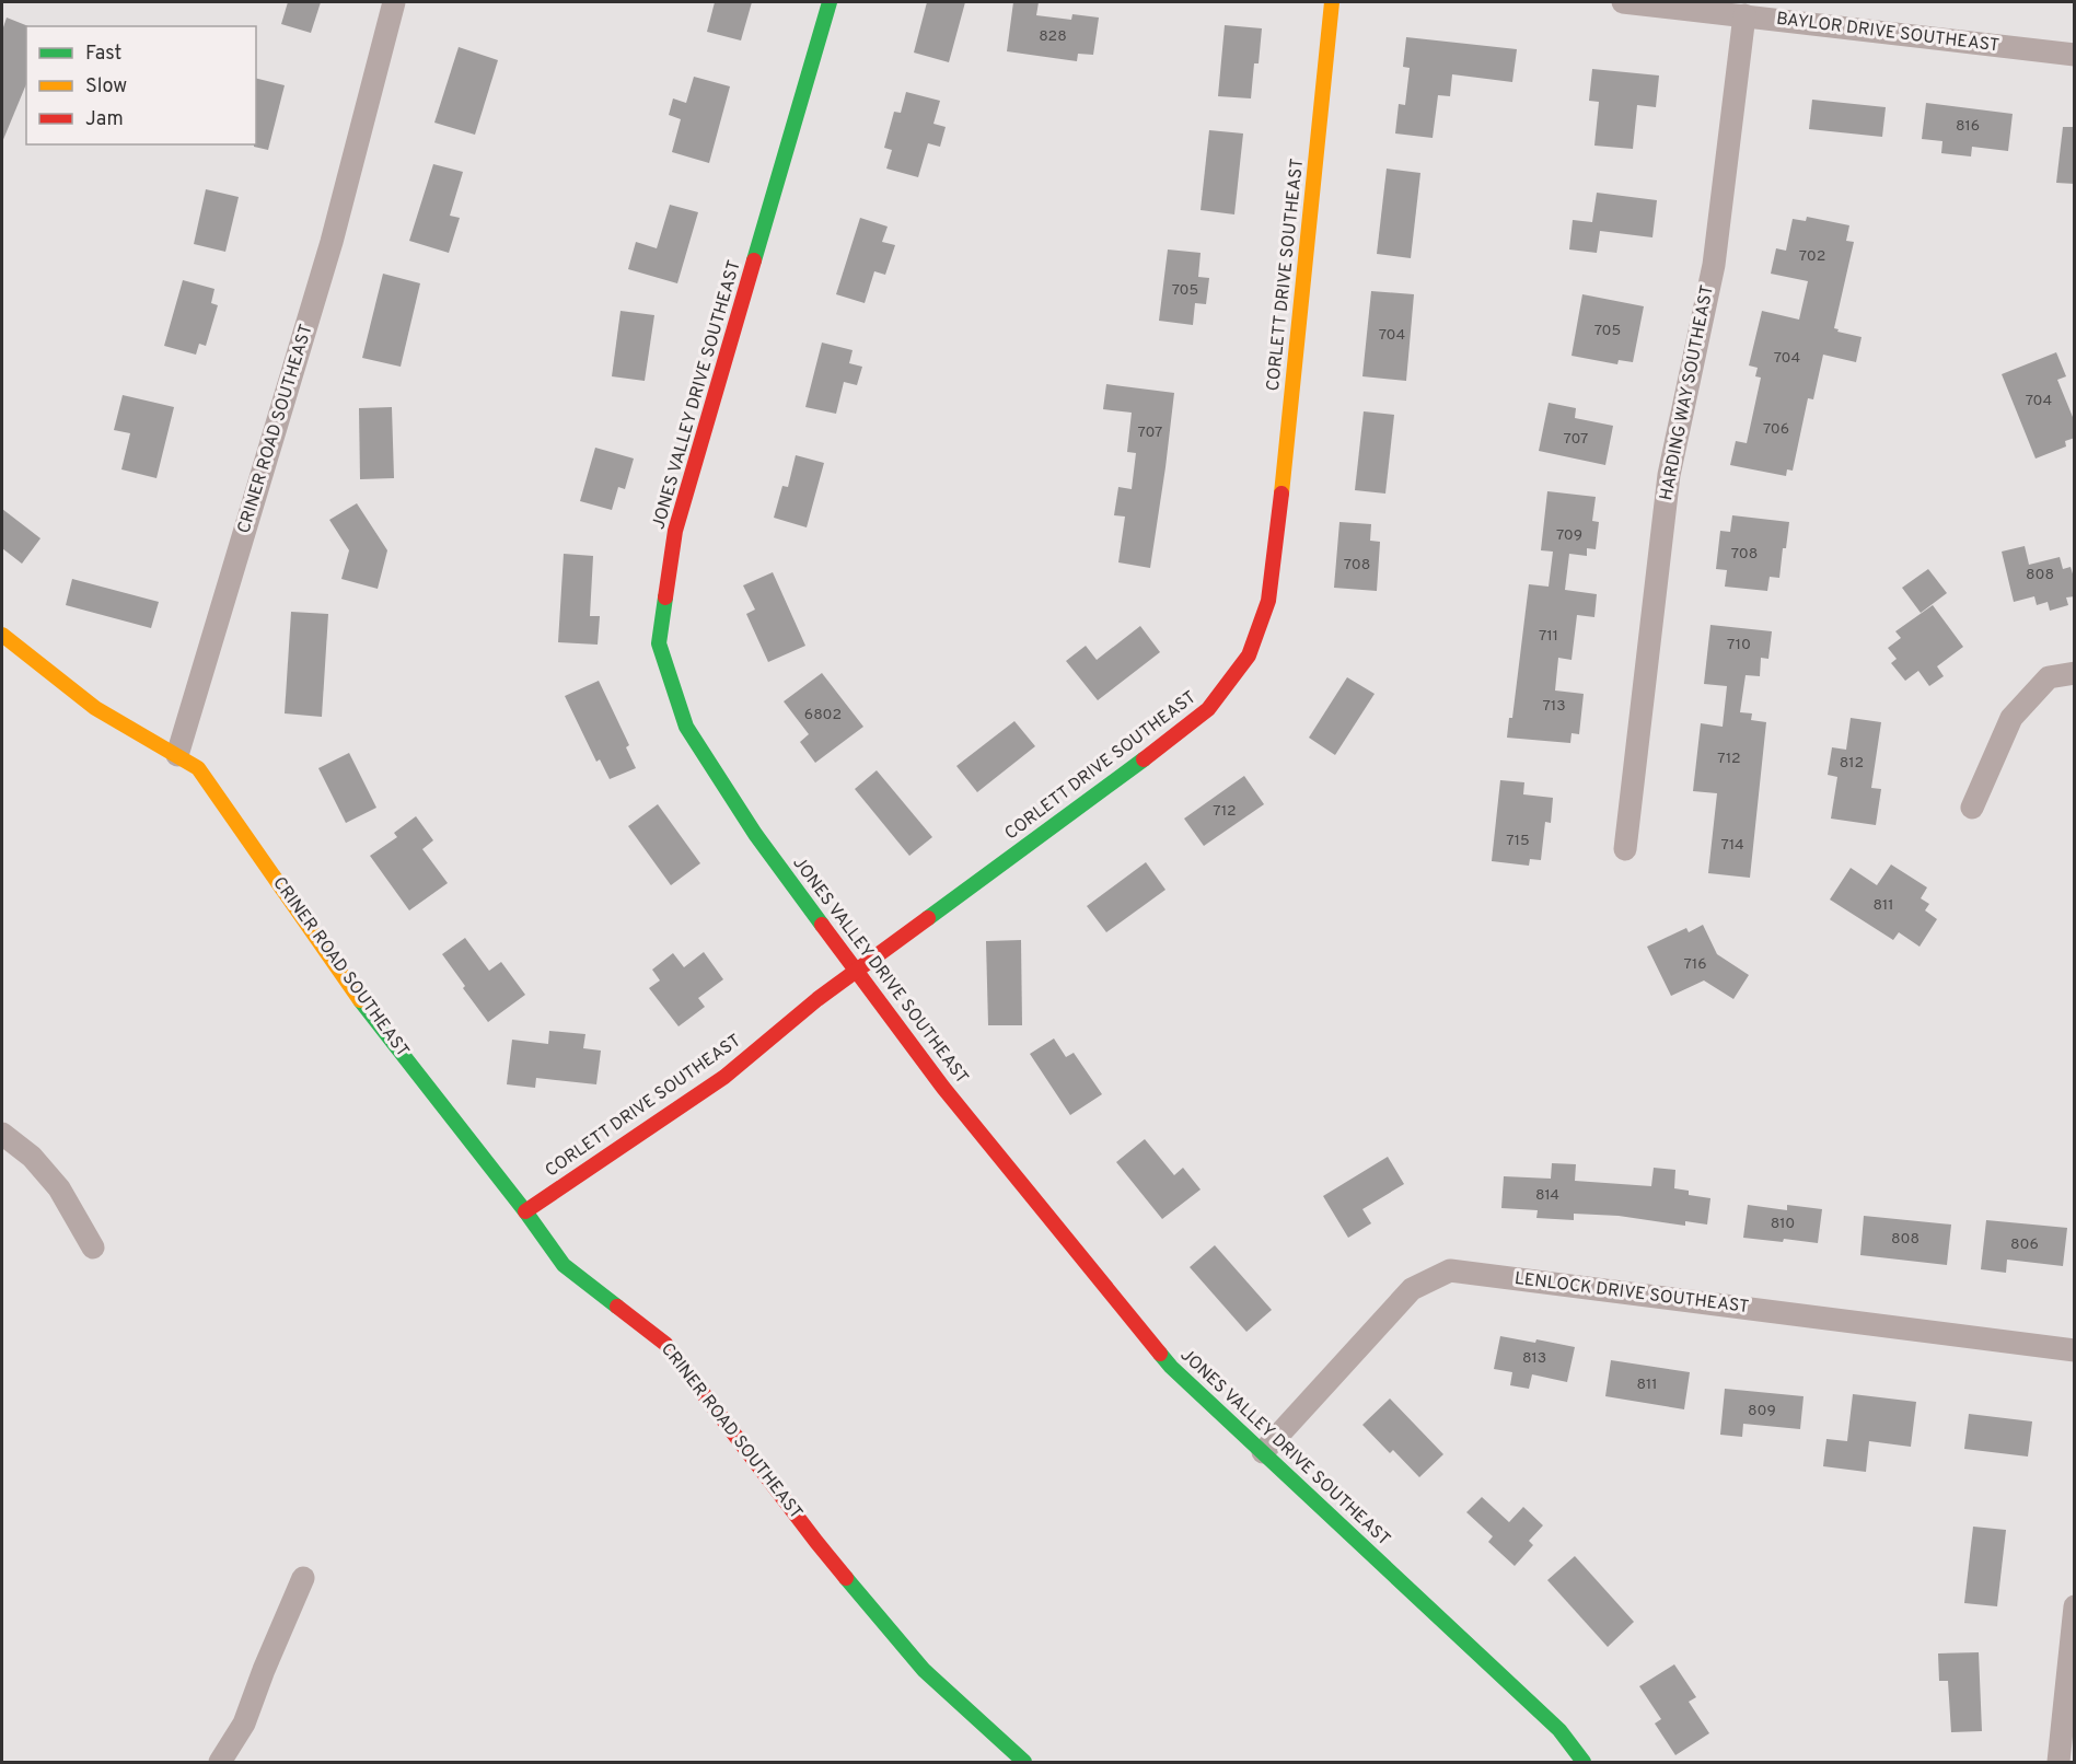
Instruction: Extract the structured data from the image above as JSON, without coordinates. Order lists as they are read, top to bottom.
{
  "streets": {
    "street": [
      "BAYLOR DRIVE SOUTHEAST",
      "CORLETT DRIVE SOUTHEAST",
      "HARDING WAY SOUTHEAST",
      "JONES VALLEY DRIVE SOUTHEAST",
      "CRINER ROAD SOUTHEAST",
      "LENLOCK DRIVE SOUTHEAST"
    ]
  },
  "crossings": [
    ["BAYLOR DRIVE SOUTHEAST", "HARDING WAY SOUTHEAST"],
    ["CORLETT DRIVE SOUTHEAST", "JONES VALLEY DRIVE SOUTHEAST"],
    ["CORLETT DRIVE SOUTHEAST", "CRINER ROAD SOUTHEAST"],
    ["JONES VALLEY DRIVE SOUTHEAST", "LENLOCK DRIVE SOUTHEAST"]
  ],
  "house_numbers": [
    "828",
    "816",
    "702",
    "705",
    "705",
    "704",
    "704",
    "704",
    "706",
    "707",
    "707",
    "709",
    "708",
    "708",
    "808",
    "711",
    "710",
    "713",
    "6802",
    "712",
    "812",
    "712",
    "715",
    "714",
    "811",
    "716",
    "814",
    "810",
    "808",
    "806",
    "813",
    "811",
    "809"
  ],
  "legend": ["Fast", "Slow", "Jam"]
}
